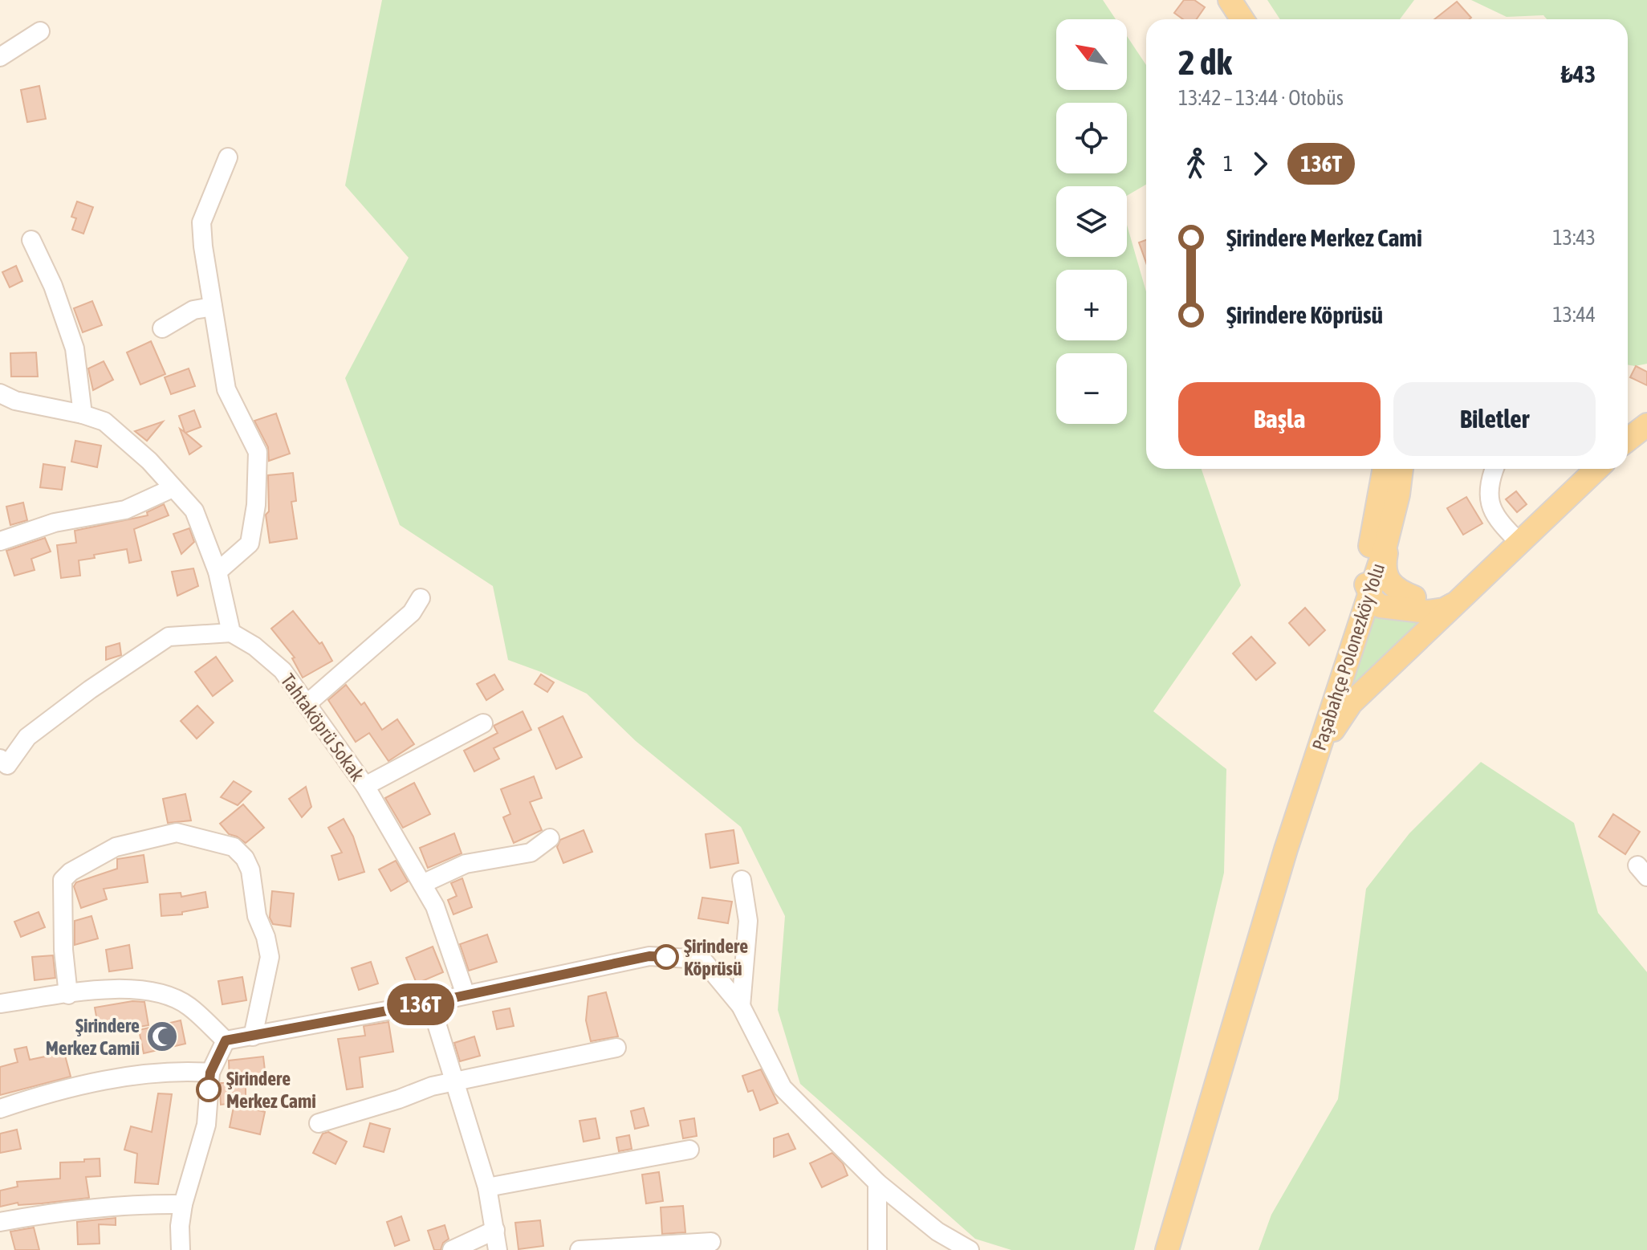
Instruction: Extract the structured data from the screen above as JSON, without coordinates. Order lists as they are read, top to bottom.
{
  "streets": {
    "main road": ["Paşabahçe Polonezköy Yolu"],
    "street": ["Tahtaköprü Sokak"]
  },
  "places": {
    "other": ["Şirindere Köprüsü", "Şirindere Merkez Cami"],
    "mosque": ["Şirindere Merkez Camii"]
  },
  "lines": ["bus line 136T"],
  "north": "top left",
  "page": {
    "on_map": "136T",
    "map_buttons": ["+", "−"],
    "heading": ["2 dk", "13:42 – 13:44 · Otobüs", "₺43"],
    "legs": ["1", "136T"],
    "list": [
      {
        "name": "Şirindere Merkez Cami",
        "value": "13:43"
      },
      {
        "name": "Şirindere Köprüsü",
        "value": "13:44"
      }
    ],
    "buttons": ["Başla", "Biletler"]
  }
}
